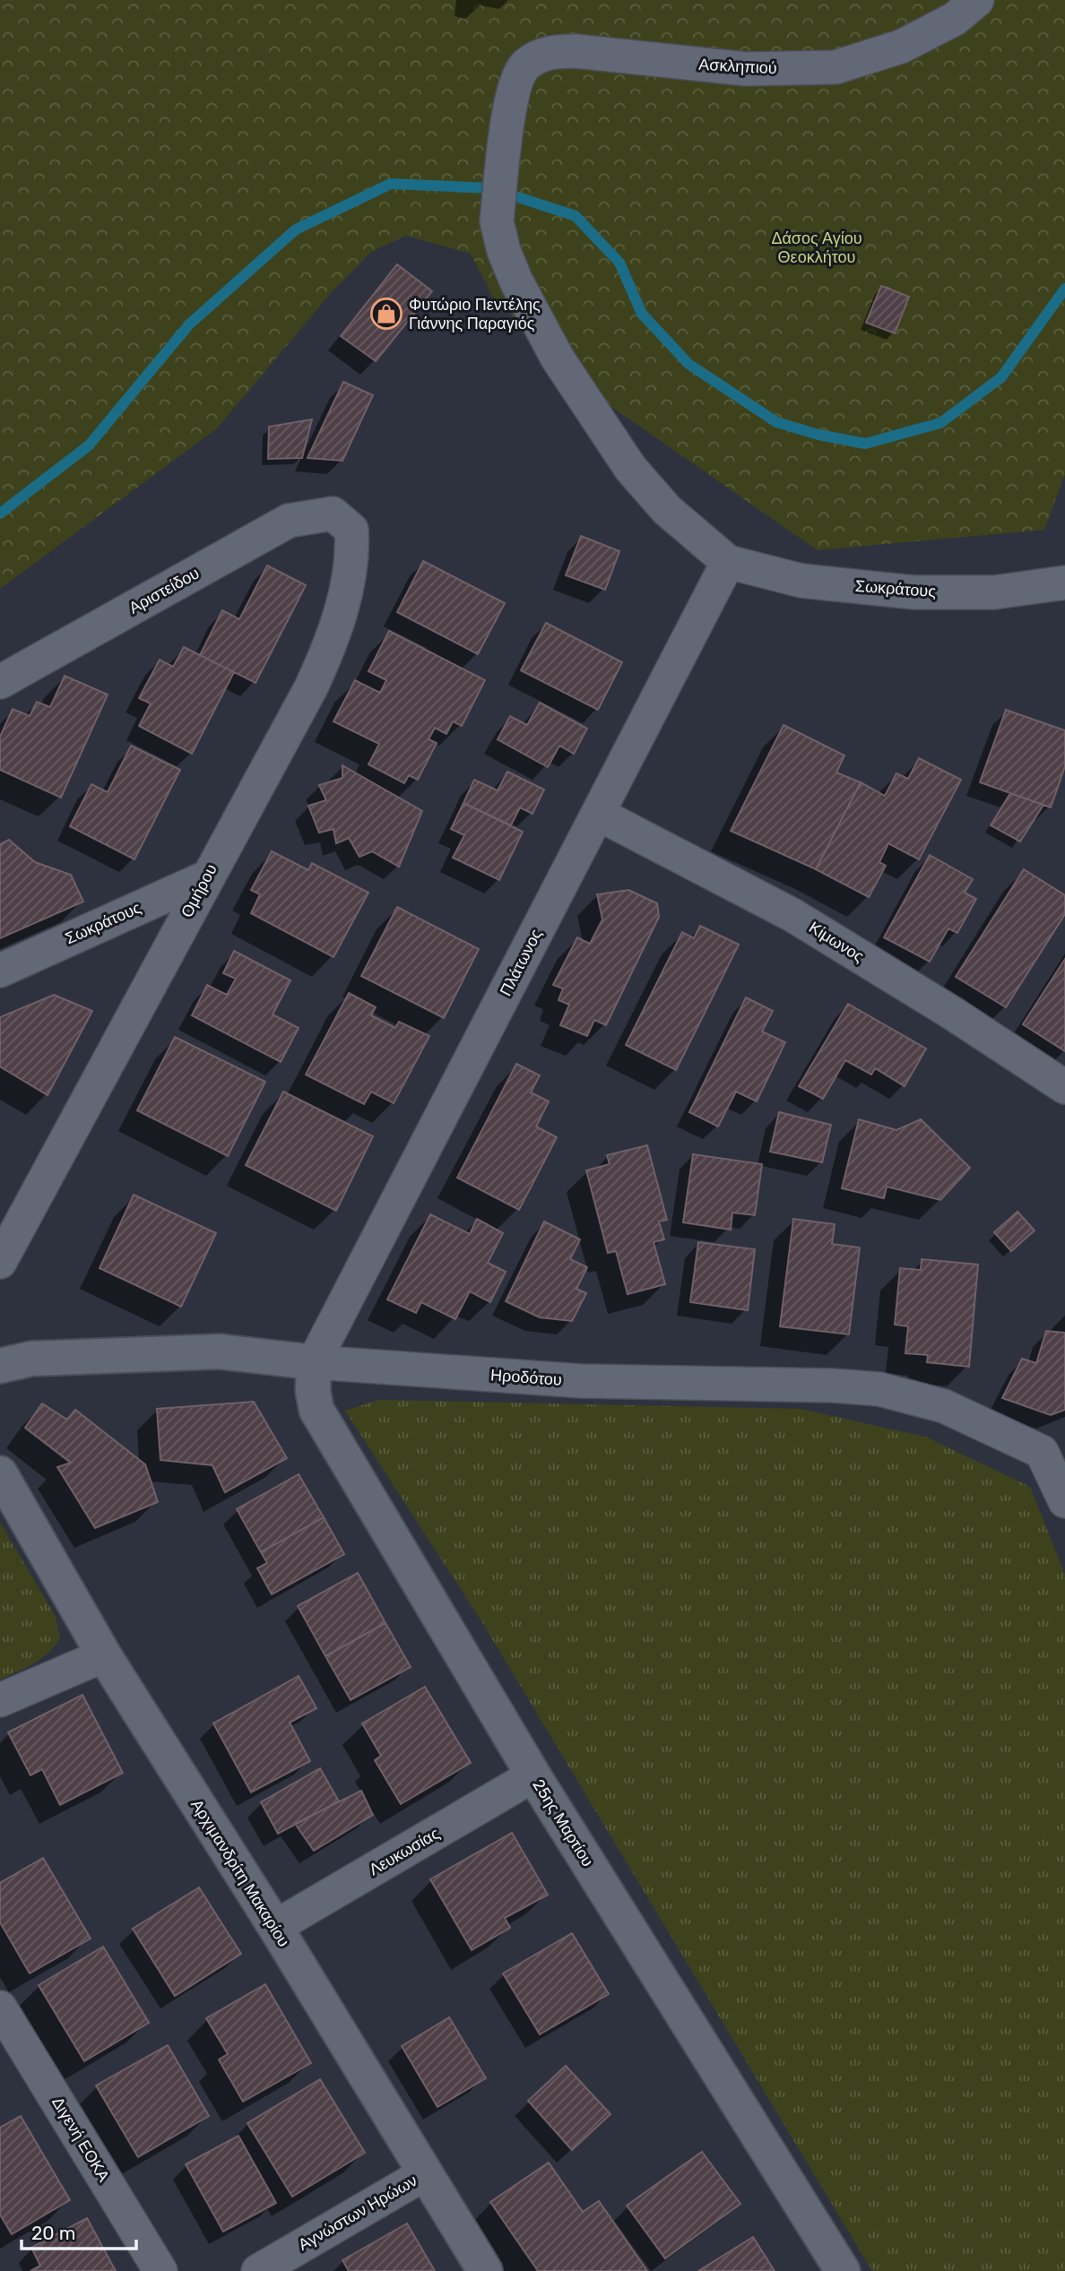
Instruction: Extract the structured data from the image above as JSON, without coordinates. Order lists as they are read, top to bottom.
{
  "streets": {
    "street": [
      "Ασκληπιού",
      "Σωκράτους",
      "Αριστείδου",
      "Ομήρου",
      "Κίμωνος",
      "Πλάτωνος",
      "Ηροδότου",
      "25ης Μαρτίου",
      "Λευκωσίας",
      "Αρχιμανδρίτη Μακαρίου",
      "Διγενή ΕΟΚΑ",
      "Αγνώστων Ηρώων"
    ]
  },
  "crossings": [
    ["Ασκληπιού", "Σωκράτους"],
    ["Ασκληπιού", "Πλάτωνος"],
    ["Σωκράτους", "Ομήρου"],
    ["Σωκράτους", "Πλάτωνος"],
    ["Αριστείδου", "Ομήρου"],
    ["Κίμωνος", "Πλάτωνος"],
    ["Πλάτωνος", "Ηροδότου"],
    ["Πλάτωνος", "25ης Μαρτίου"],
    ["Ηροδότου", "25ης Μαρτίου"],
    ["25ης Μαρτίου", "Λευκωσίας"],
    ["Λευκωσίας", "Αρχιμανδρίτη Μακαρίου"],
    ["Αρχιμανδρίτη Μακαρίου", "Αγνώστων Ηρώων"]
  ],
  "parks": ["Δάσος Αγίου Θεοκλήτου"],
  "places": {
    "shop": ["Φυτώριο Πεντέλης Γιάννης Παραγιός"]
  },
  "scale_bar": "20 m"
}
